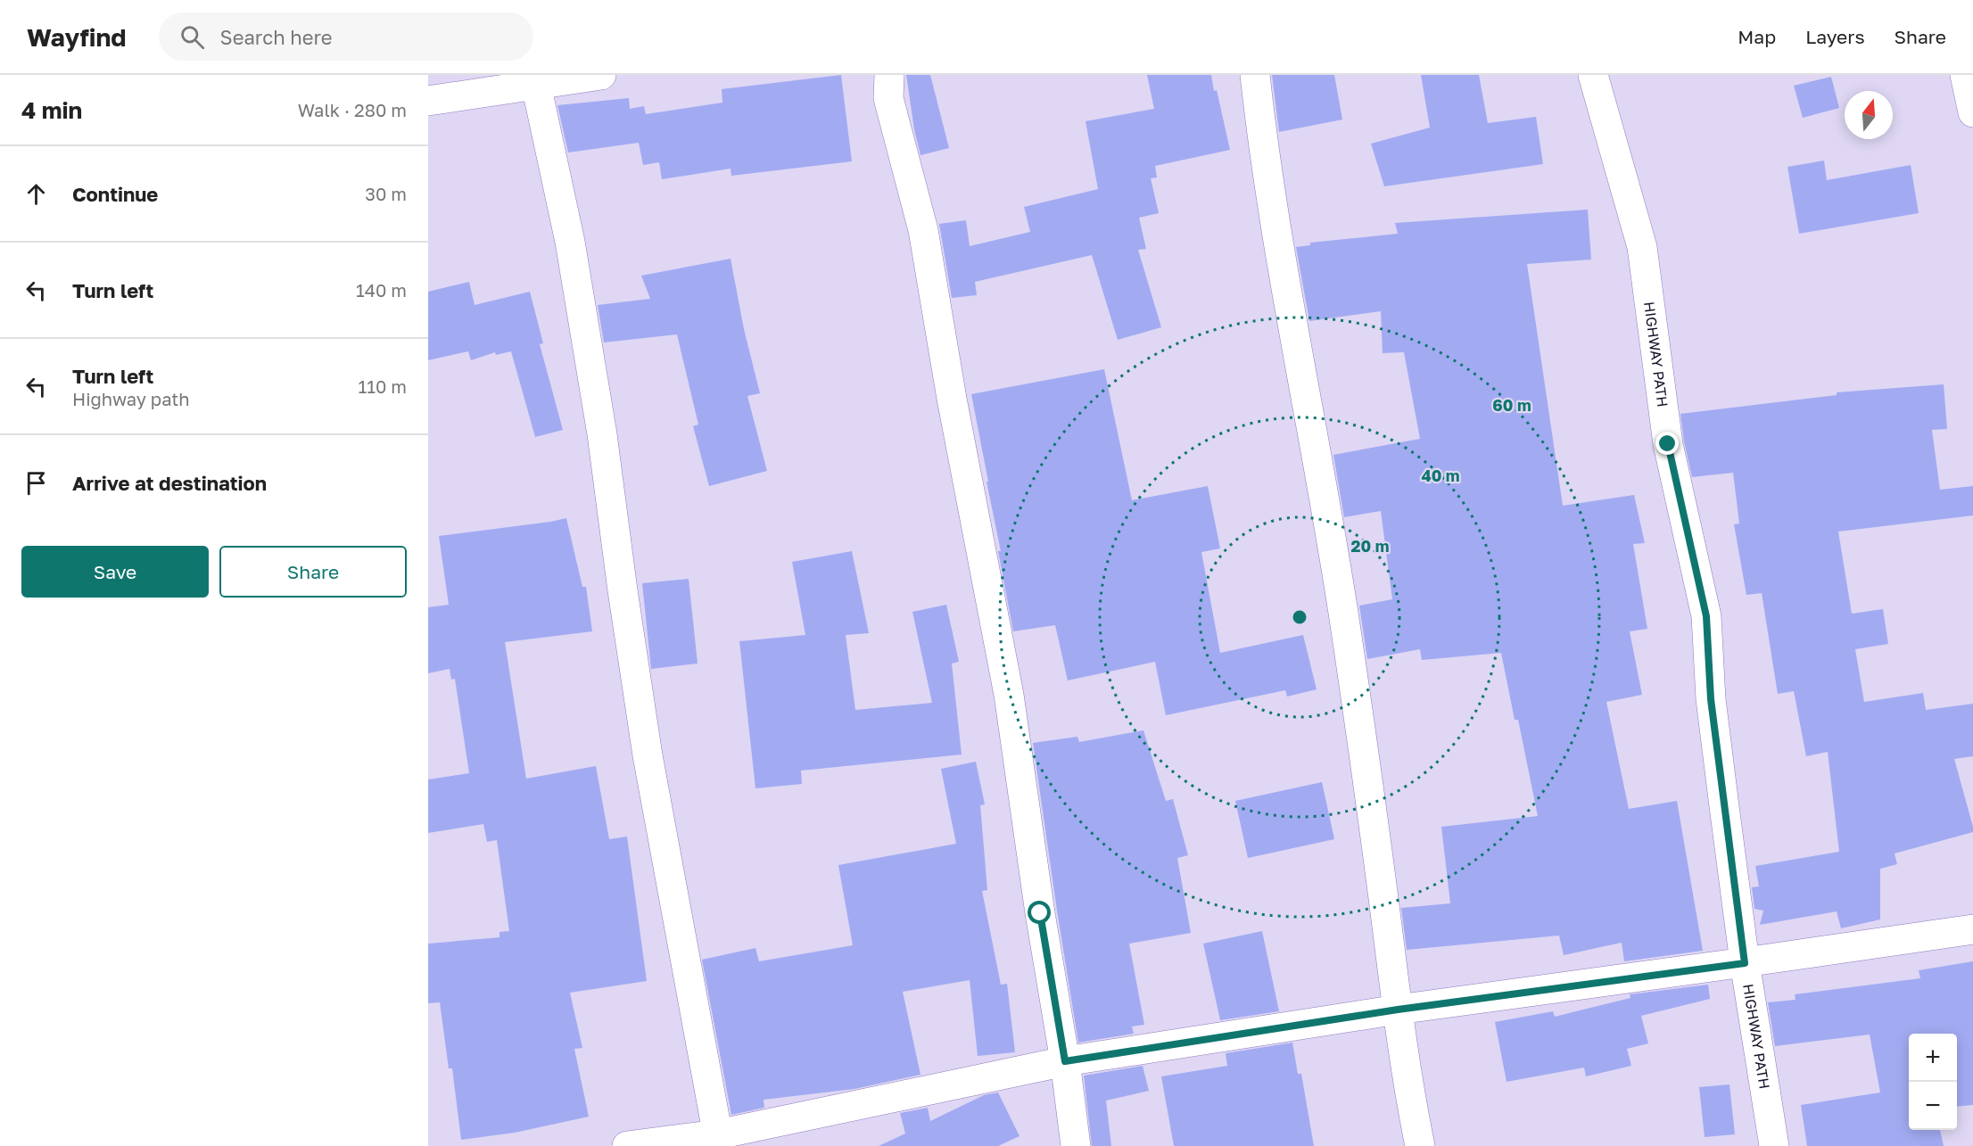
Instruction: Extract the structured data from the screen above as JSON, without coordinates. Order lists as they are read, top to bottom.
{
  "streets": {
    "street": ["HIGHWAY PATH"]
  },
  "north": "top",
  "page": {
    "header": "Wayfind",
    "search": "Search here",
    "nav": ["Map", "Layers", "Share"],
    "heading": ["4 min", "Walk · 280 m"],
    "list": [
      ["Continue", "30 m"],
      ["Turn left", "140 m"],
      ["Turn left", "Highway path", "110 m"],
      "Arrive at destination"
    ],
    "buttons": ["Save", "Share"],
    "map_buttons": ["+", "−"]
  },
  "rings": ["60 m", "40 m", "20 m"]
}
